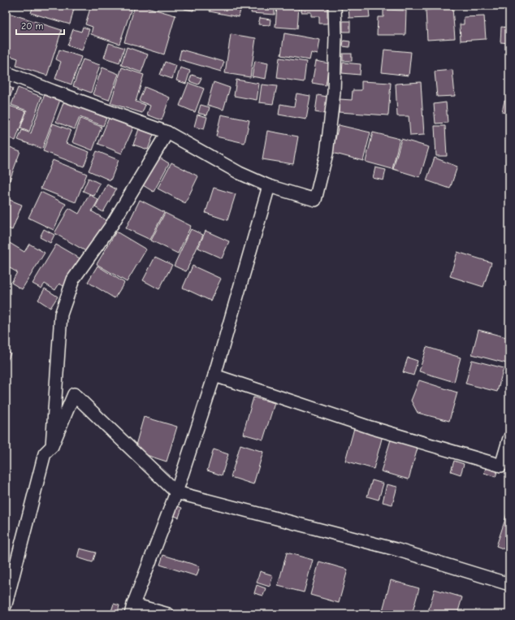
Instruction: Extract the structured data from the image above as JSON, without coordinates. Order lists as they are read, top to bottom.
{
  "scale_bar": "20 m"
}
